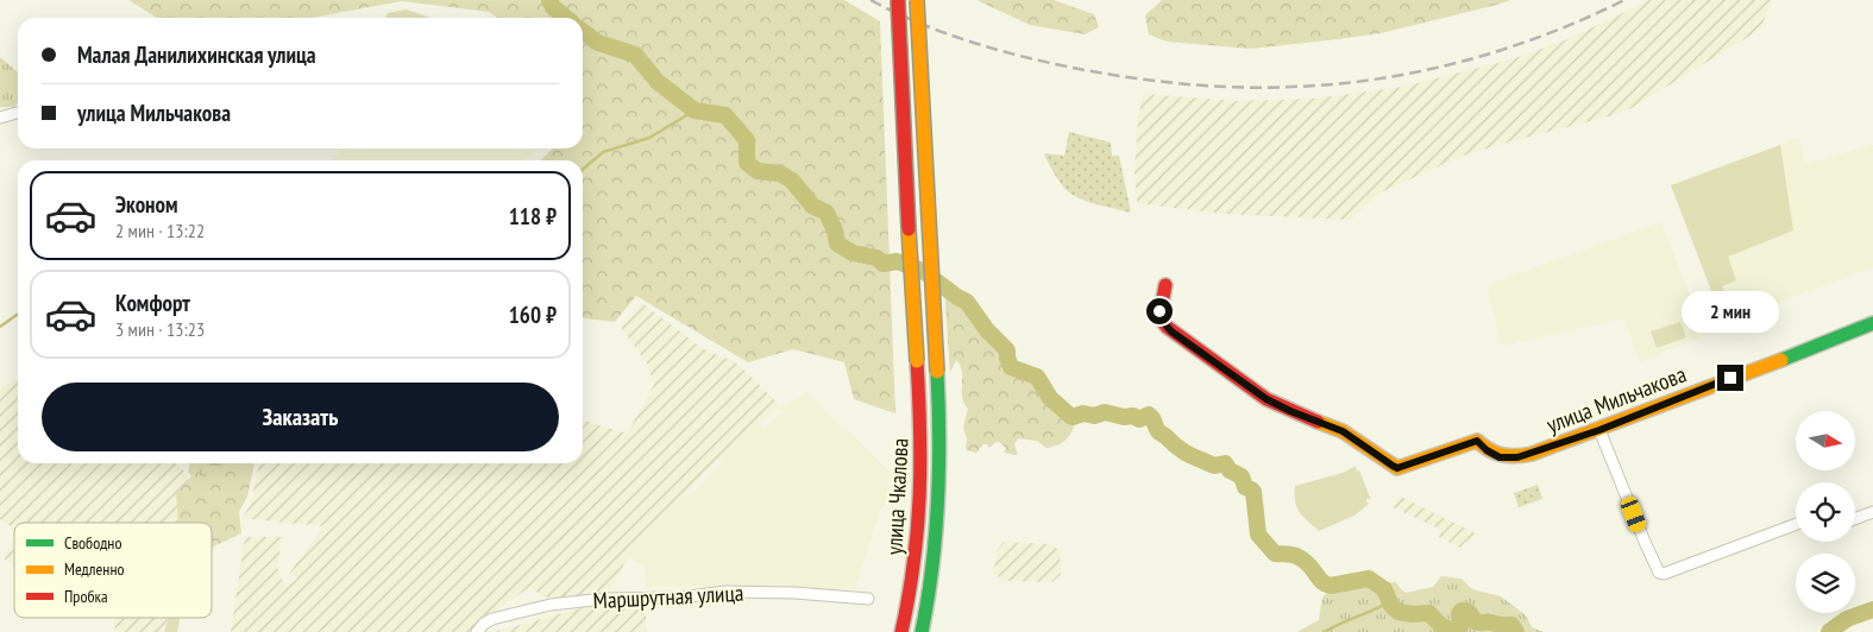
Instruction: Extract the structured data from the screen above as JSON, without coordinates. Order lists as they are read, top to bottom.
{
  "streets": {
    "main road": ["улица Мильчакова", "улица Чкалова"],
    "street": ["Маршрутная улица"]
  },
  "legend": ["Свободно", "Медленно", "Пробка"],
  "north": "right",
  "page": {
    "banner": ["Малая Данилихинская улица", "улица Мильчакова"],
    "list": [
      {
        "name": "Эконом",
        "note": "2 мин · 13:22",
        "value": "118 ₽"
      },
      {
        "name": "Комфорт",
        "note": "3 мин · 13:23",
        "value": "160 ₽"
      }
    ],
    "bubble": "2 мин",
    "buttons": "Заказать"
  }
}
